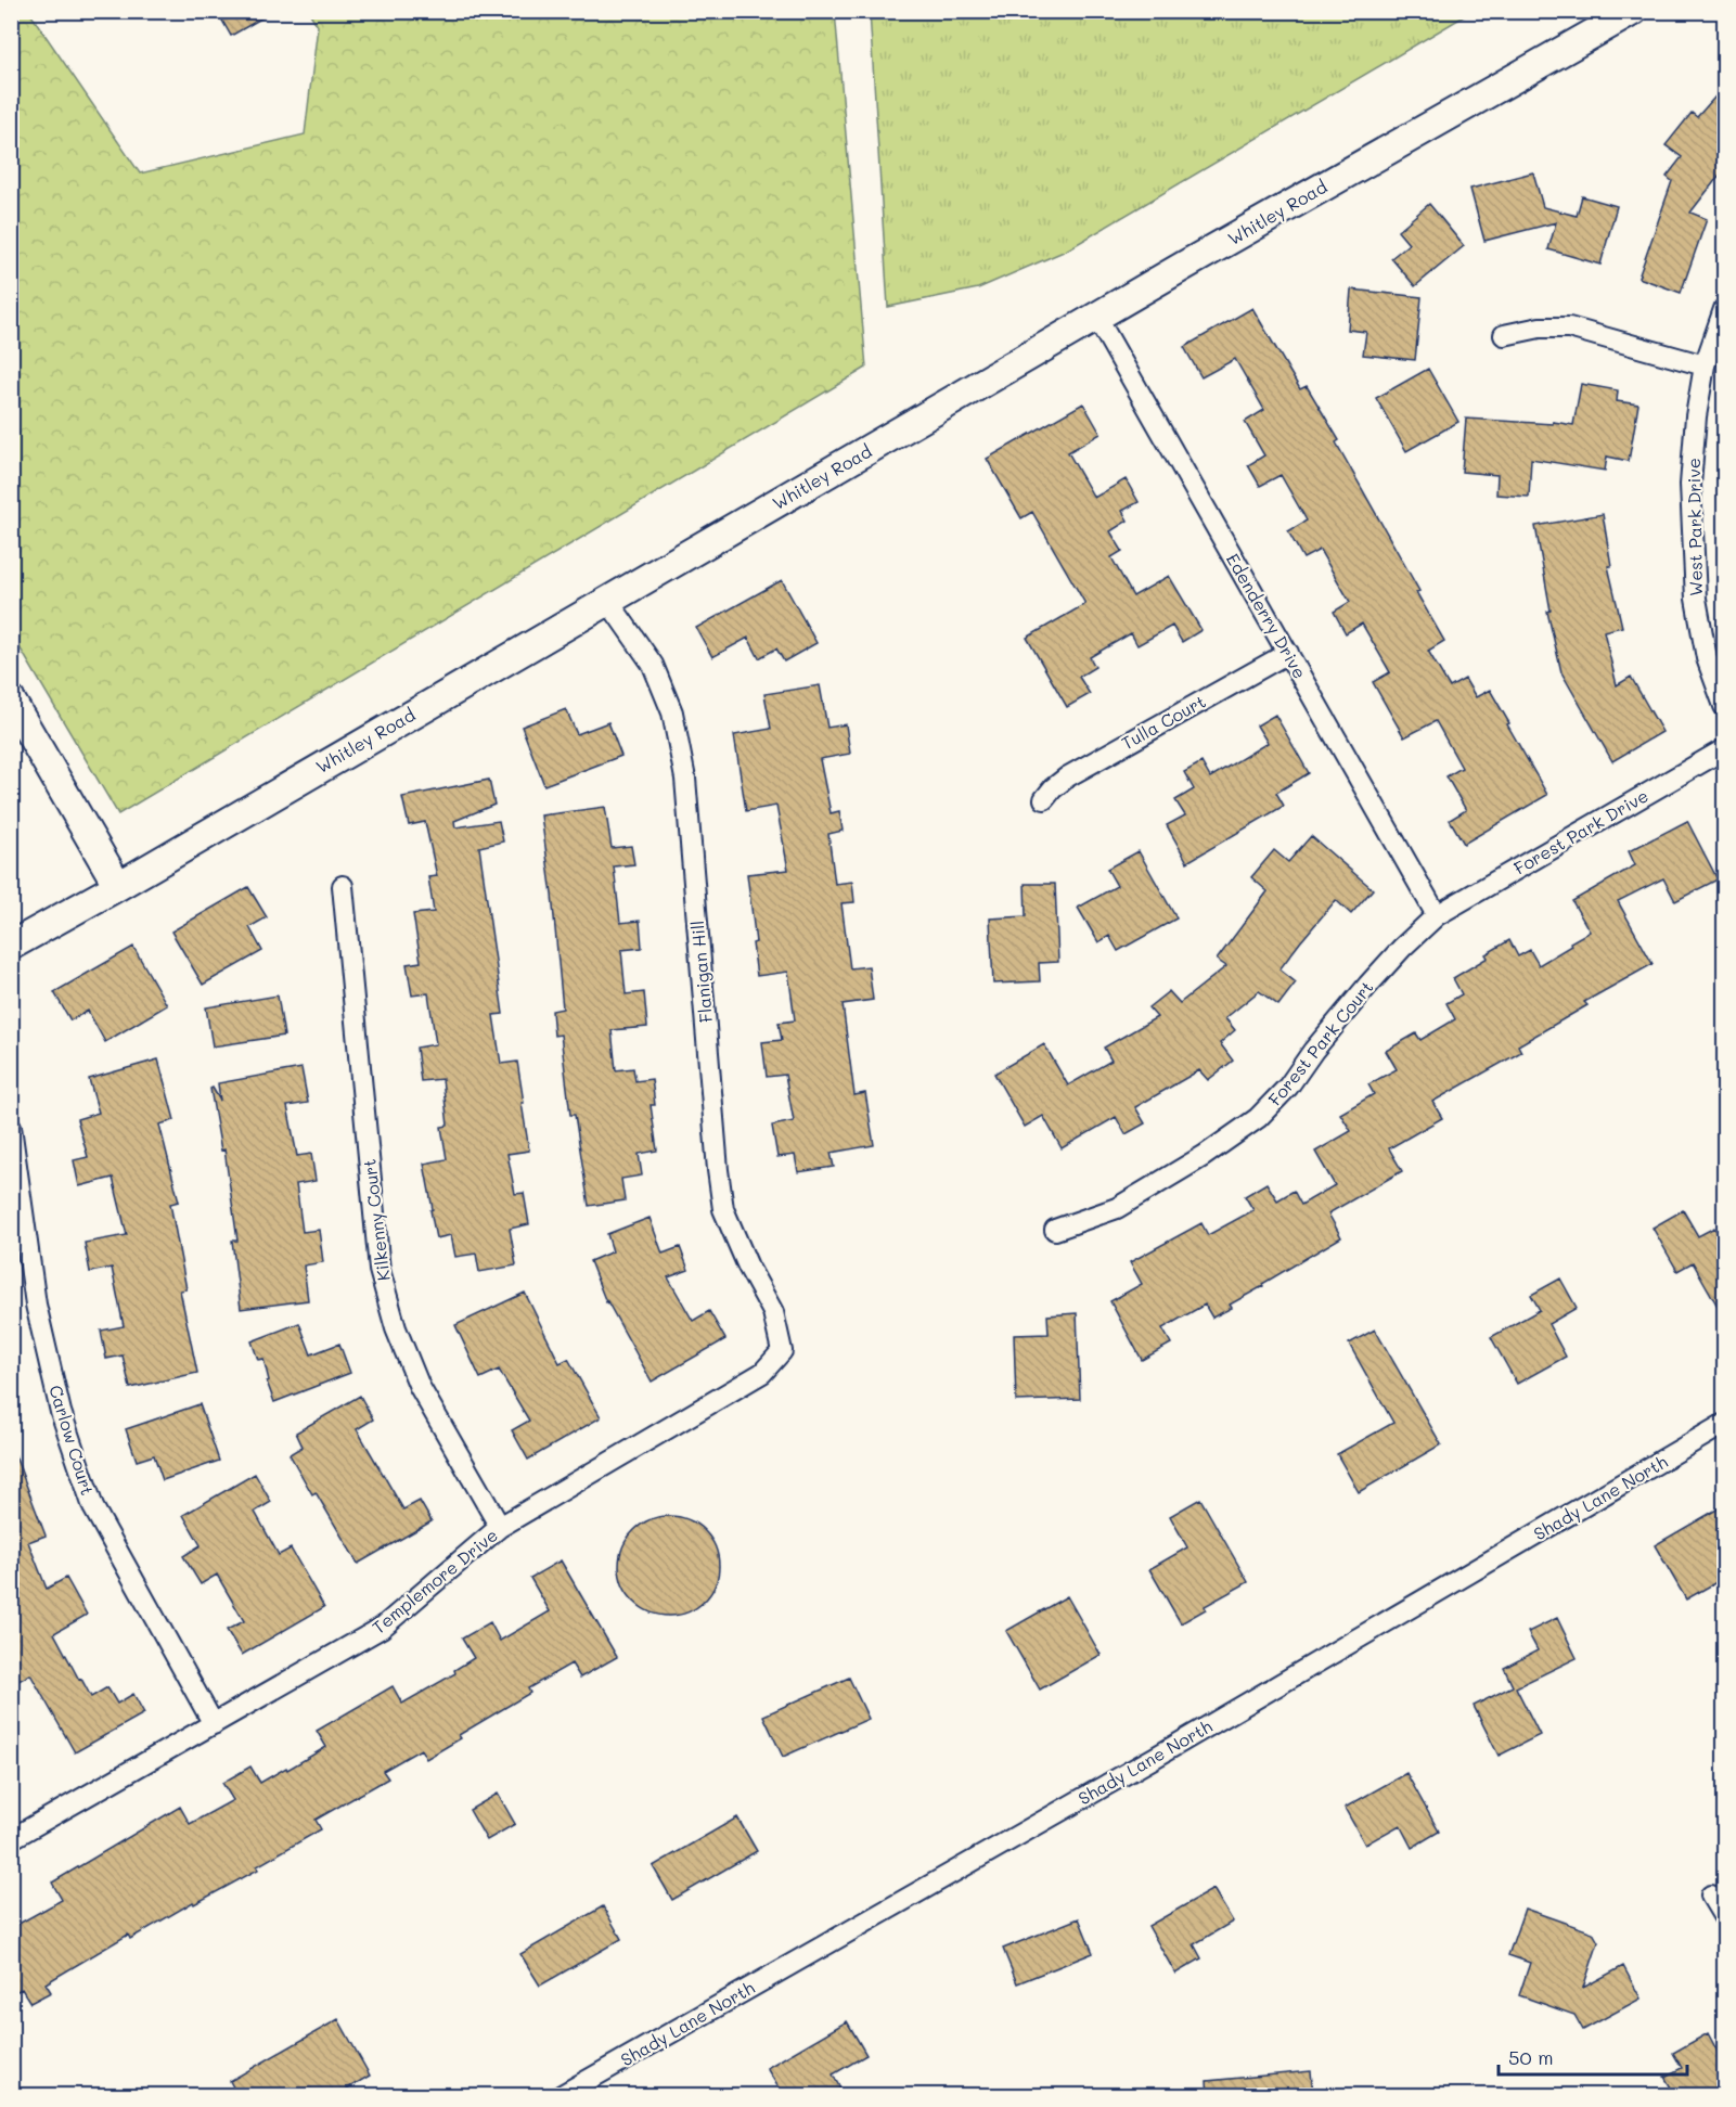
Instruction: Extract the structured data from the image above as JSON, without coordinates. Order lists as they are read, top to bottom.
{
  "streets": {
    "street": [
      "Whitley Road",
      "West Park Drive",
      "Edenderry Drive",
      "Tulla Court",
      "Forest Park Drive",
      "Flanigan Hill",
      "Forest Park Court",
      "Kilkenny Court",
      "Carlow Court",
      "Shady Lane North",
      "Templemore Drive"
    ]
  },
  "crossings": [
    ["Whitley Road", "Edenderry Drive"],
    ["Whitley Road", "Flanigan Hill"],
    ["Edenderry Drive", "Tulla Court"],
    ["Edenderry Drive", "Forest Park Drive"],
    ["Edenderry Drive", "Forest Park Court"],
    ["Forest Park Drive", "Forest Park Court"],
    ["Flanigan Hill", "Templemore Drive"],
    ["Kilkenny Court", "Templemore Drive"],
    ["Carlow Court", "Templemore Drive"]
  ],
  "scale_bar": "50 m"
}
